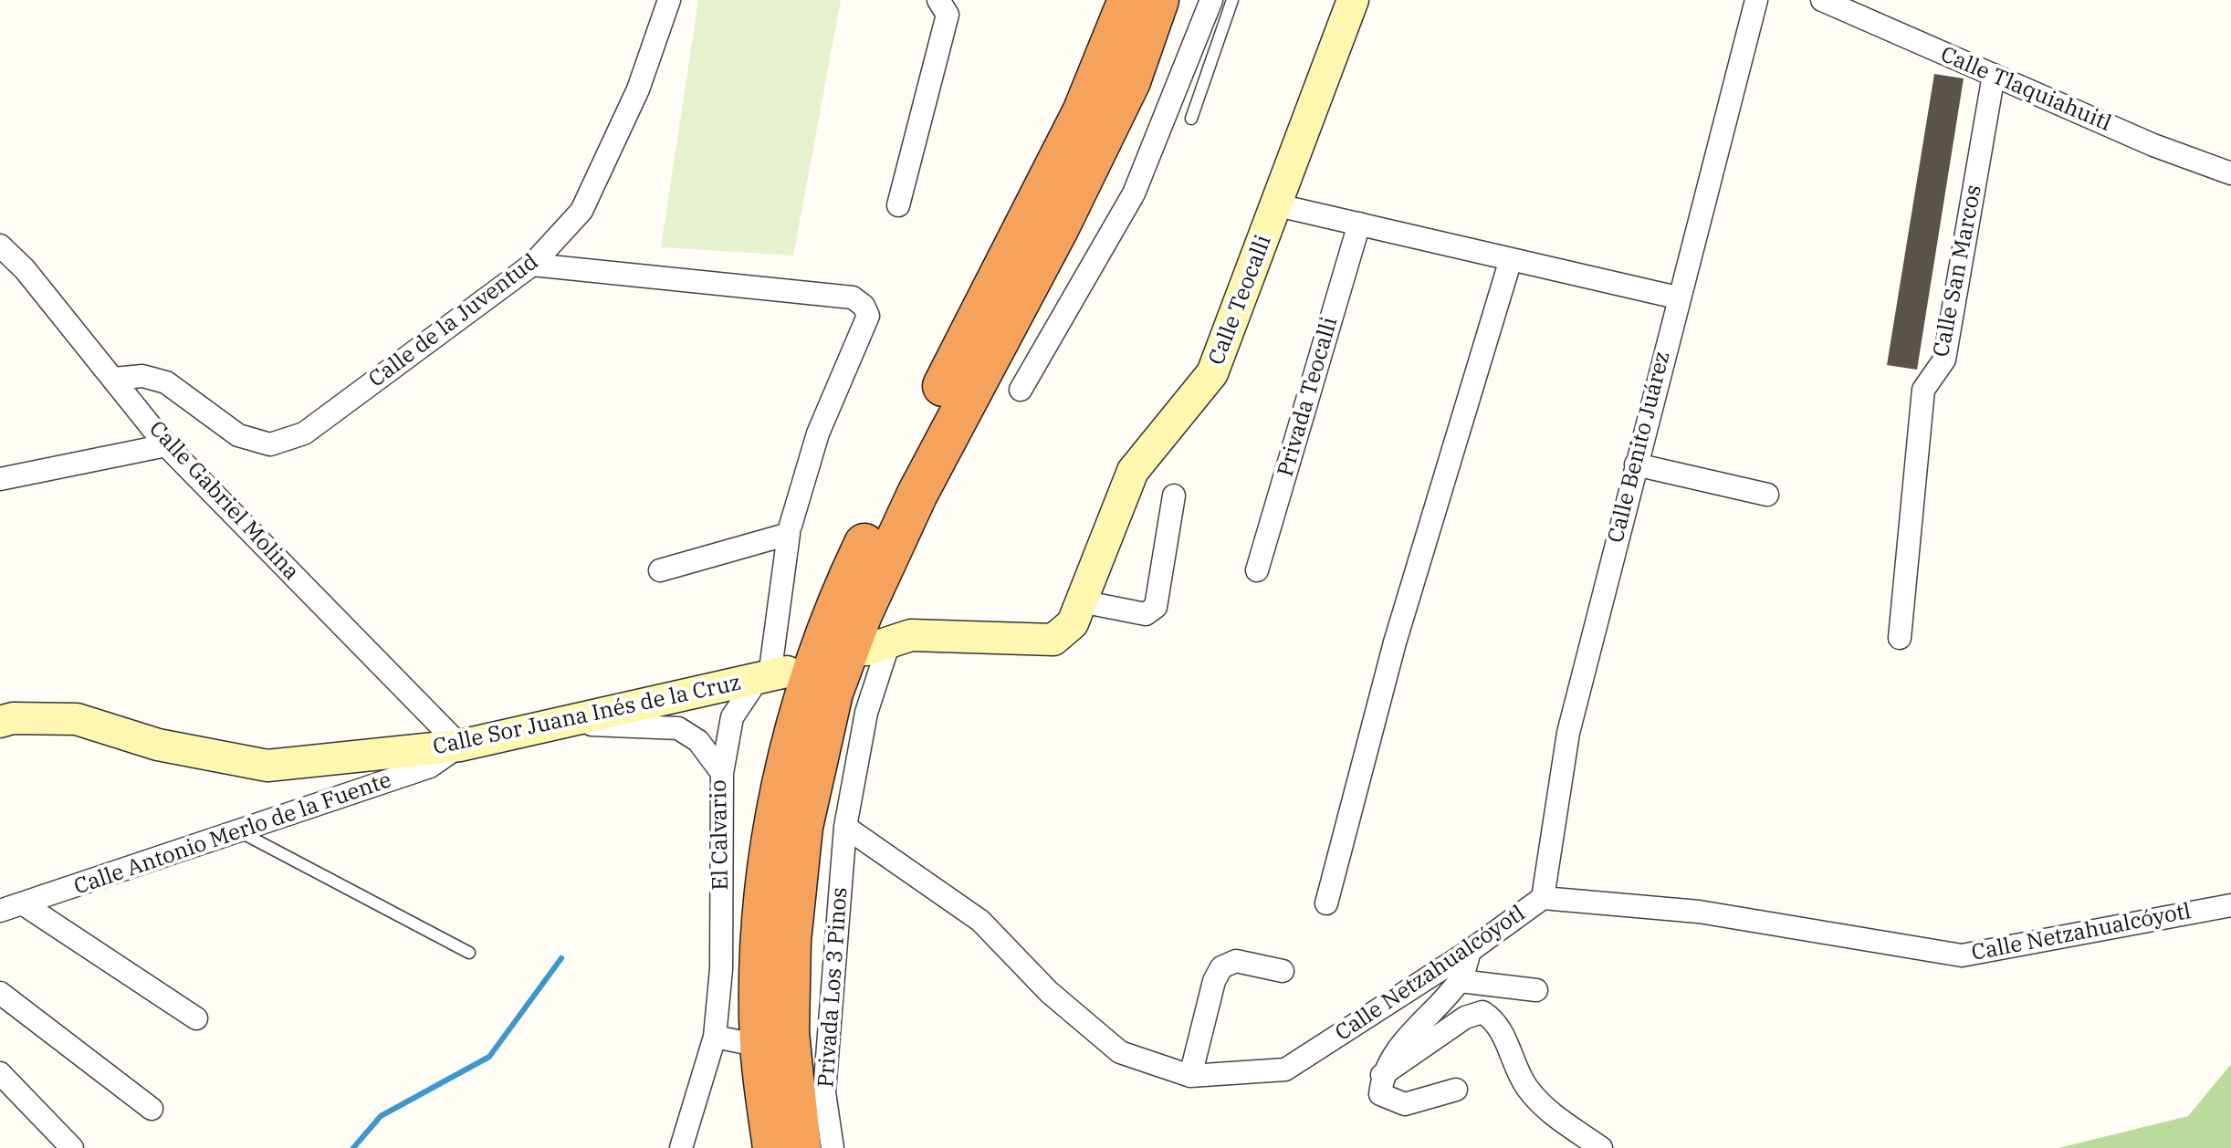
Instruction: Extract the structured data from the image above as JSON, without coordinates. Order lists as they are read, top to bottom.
{
  "streets": {
    "street": [
      "Calle Tlaquiahuitl",
      "Calle San Marcos",
      "Calle Teocalli",
      "Calle de la Juventud",
      "Privada Teocalli",
      "Calle Benito Juárez",
      "Calle Gabriel Molina",
      "Calle Sor Juana Inés de la Cruz",
      "Calle Antonio Merlo de la Fuente",
      "El Calvario",
      "Calle Netzahualcóyotl",
      "Privada Los 3 Pinos"
    ]
  },
  "crossings": [
    ["Calle Tlaquiahuitl", "Calle San Marcos"],
    ["Calle Teocalli", "Privada Los 3 Pinos"],
    ["Calle de la Juventud", "Calle Gabriel Molina"],
    ["Calle Benito Juárez", "Calle Netzahualcóyotl"],
    ["Calle Gabriel Molina", "Calle Sor Juana Inés de la Cruz"],
    ["Calle Gabriel Molina", "Calle Antonio Merlo de la Fuente"],
    ["Calle Sor Juana Inés de la Cruz", "Calle Antonio Merlo de la Fuente"],
    ["Calle Sor Juana Inés de la Cruz", "El Calvario"],
    ["Calle Netzahualcóyotl", "Privada Los 3 Pinos"]
  ]
}
